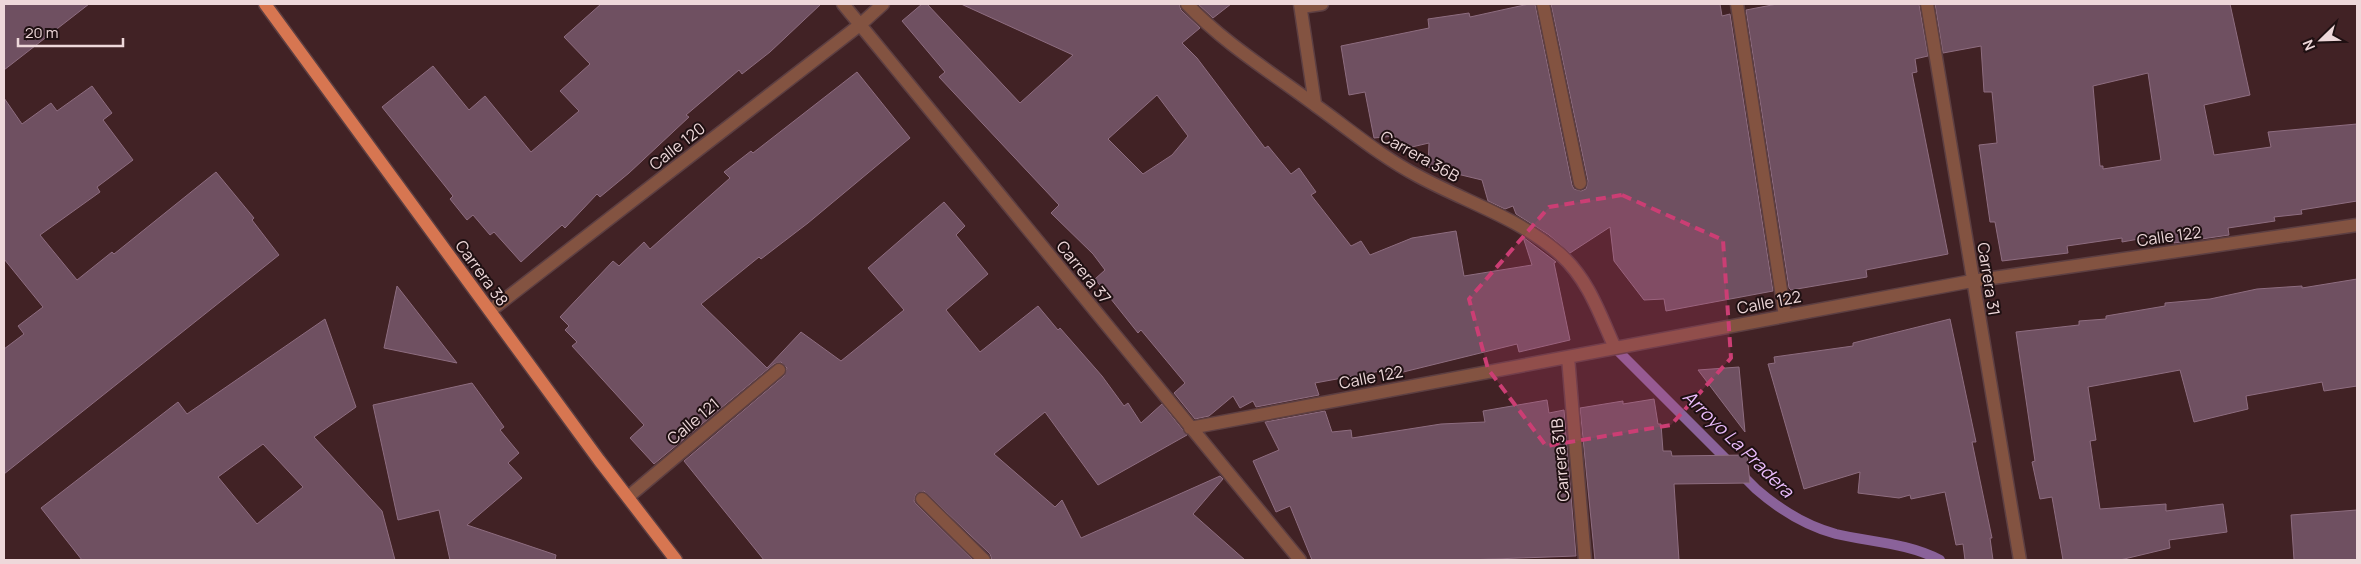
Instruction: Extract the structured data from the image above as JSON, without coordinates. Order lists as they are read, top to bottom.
{
  "streets": {
    "main road": ["Carrera 38"],
    "street": [
      "Calle 120",
      "Carrera 36B",
      "Calle 122",
      "Carrera 37",
      "Carrera 31",
      "Calle 121",
      "Carrera 31B"
    ]
  },
  "crossings": [
    ["Calle 120", "Carrera 37"],
    ["Calle 120", "Carrera 38"],
    ["Carrera 36B", "Calle 122"],
    ["Calle 122", "Carrera 37"],
    ["Calle 122", "Carrera 31"],
    ["Calle 122", "Carrera 31B"],
    ["Carrera 38", "Calle 121"]
  ],
  "water": ["Arroyo La Pradera"],
  "scale_bar": "20 m",
  "north": "bottom left"
}
